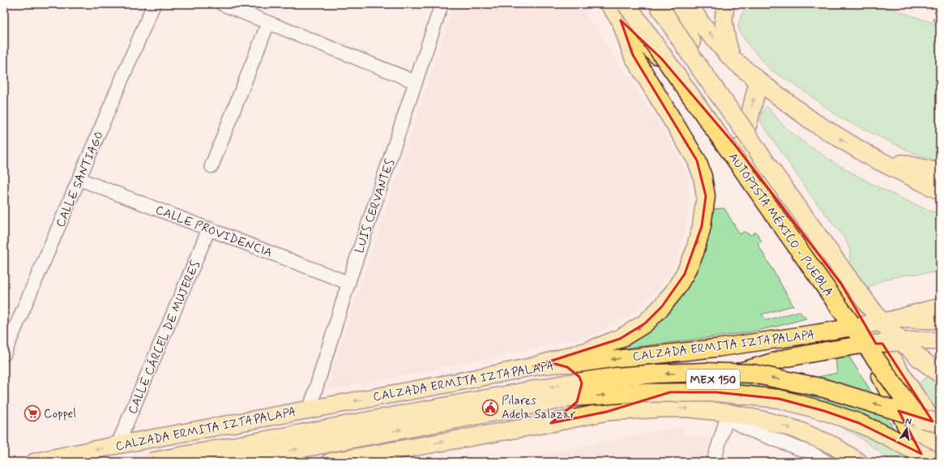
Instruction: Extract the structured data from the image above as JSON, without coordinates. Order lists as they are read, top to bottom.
{
  "streets": {
    "highway": ["AUTOPISTA MÉXICO - PUEBLA"],
    "main road": ["CALZADA ERMITA IZTAPALAPA", "MEX 150"],
    "street": [
      "CALLE SANTIAGO",
      "LUIS CERVANTES",
      "CALLE PROVIDENCIA",
      "CALLE CÁRCEL DE MUJERES"
    ]
  },
  "crossings": [
    ["CALLE SANTIAGO", "CALLE PROVIDENCIA"],
    ["LUIS CERVANTES", "CALLE PROVIDENCIA"],
    ["LUIS CERVANTES", "CALZADA ERMITA IZTAPALAPA"],
    ["AUTOPISTA MÉXICO - PUEBLA", "CALZADA ERMITA IZTAPALAPA"],
    ["CALLE PROVIDENCIA", "CALLE CÁRCEL DE MUJERES"],
    ["CALLE CÁRCEL DE MUJERES", "CALZADA ERMITA IZTAPALAPA"]
  ],
  "places": {
    "public building": ["Pilares Adela Salazar"],
    "supermarket": ["Coppel"]
  },
  "north": "top"
}
